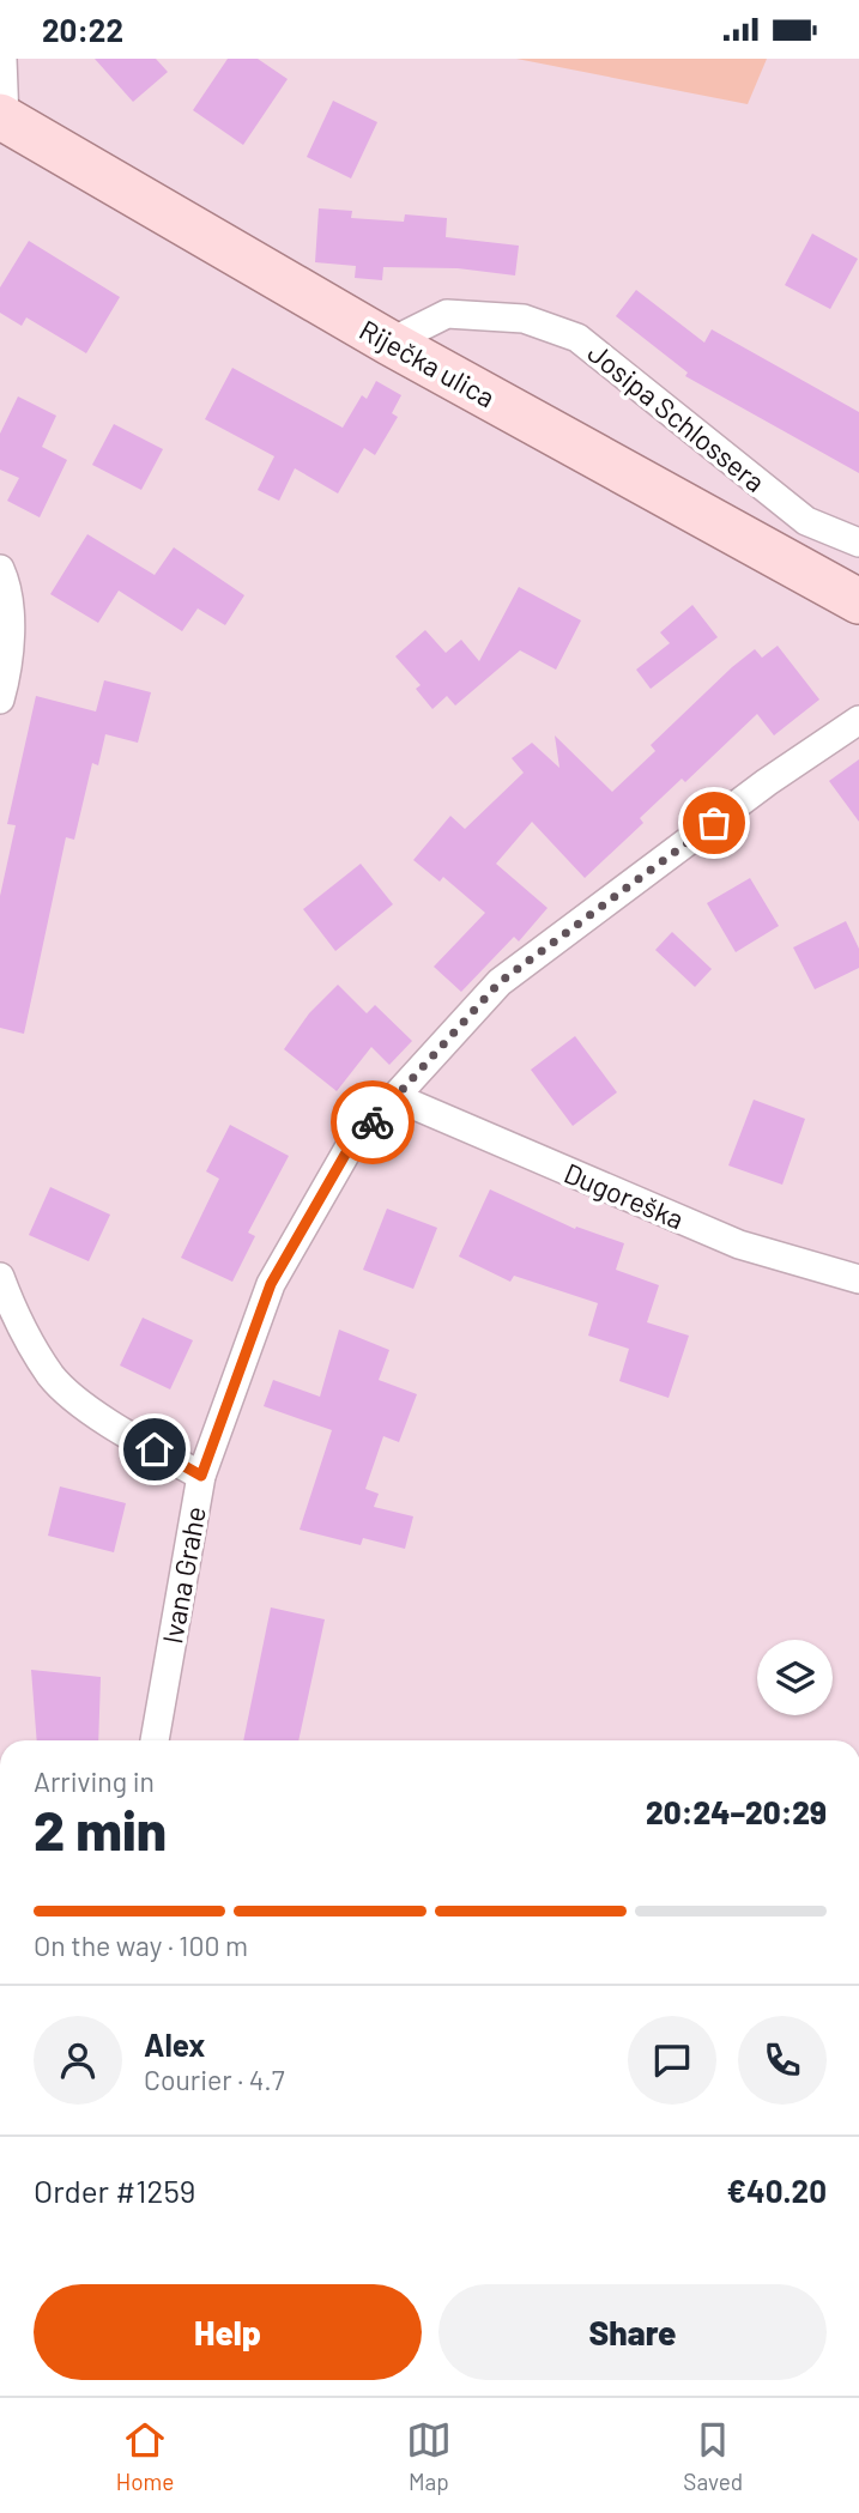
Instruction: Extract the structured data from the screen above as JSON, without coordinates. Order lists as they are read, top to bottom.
{
  "streets": {
    "main road": ["Riječka ulica"],
    "street": ["Josipa Schlossera", "Dugoreška", "Ivana Grahe"]
  },
  "crossings": [
    ["Riječka ulica", "Josipa Schlossera"],
    ["Dugoreška", "Ivana Grahe"]
  ],
  "page": {
    "status": "20:22",
    "heading": ["2 min", "Arriving in", "20:24–20:29"],
    "panel": [
      "Alex",
      "Courier · 4.7",
      "Order #1259",
      "€40.20"
    ],
    "bar": "On the way · 100 m",
    "buttons": ["Help", "Share"],
    "tabs": ["Home", "Map", "Saved"]
  }
}
